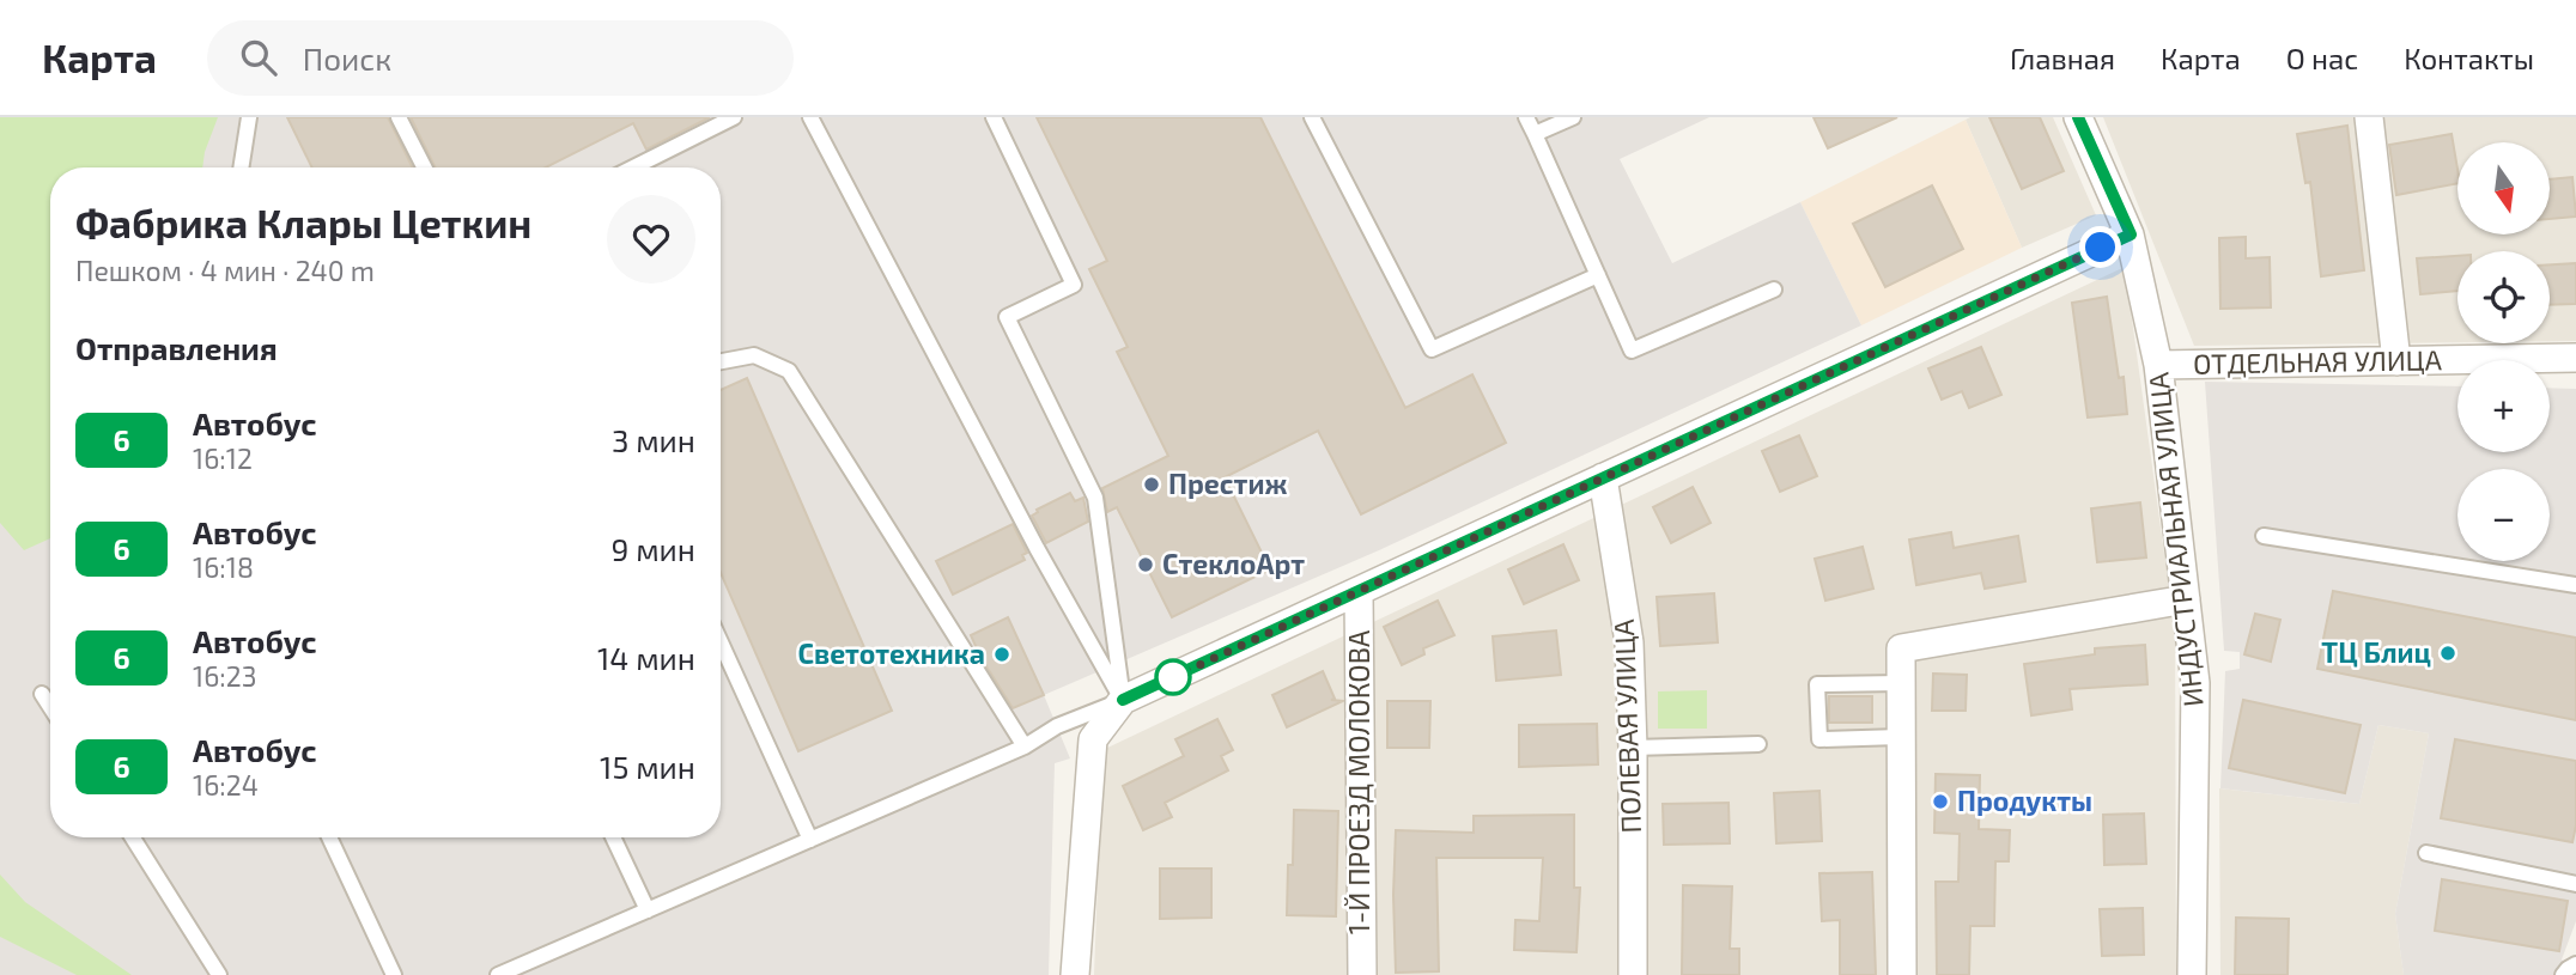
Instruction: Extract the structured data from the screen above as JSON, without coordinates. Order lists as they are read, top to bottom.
{
  "streets": {
    "street": [
      "ОТДЕЛЬНАЯ УЛИЦА",
      "ИНДУСТРИАЛЬНАЯ УЛИЦА",
      "ПОЛЕВАЯ УЛИЦА",
      "1-Й ПРОЕЗД МОЛОКОВА"
    ]
  },
  "crossings": [
    ["ОТДЕЛЬНАЯ УЛИЦА", "ИНДУСТРИАЛЬНАЯ УЛИЦА"]
  ],
  "places": [
    "Престиж",
    "СтеклоАрт",
    "ТЦ Блиц",
    "Светотехника",
    "Продукты"
  ],
  "lines": ["bus line 6"],
  "north": "bottom",
  "page": {
    "header": "Карта",
    "search": "Поиск",
    "nav": [
      "Главная",
      "Карта",
      "О нас",
      "Контакты"
    ],
    "map_buttons": ["+", "−"],
    "heading": [
      ["Фабрика Клары Цеткин", "Пешком · 4 мин · 240 m"],
      "Отправления"
    ],
    "list": [
      {
        "mark": "6",
        "name": "Автобус",
        "note": "16:12",
        "value": "3 мин"
      },
      {
        "mark": "6",
        "name": "Автобус",
        "note": "16:18",
        "value": "9 мин"
      },
      {
        "mark": "6",
        "name": "Автобус",
        "note": "16:23",
        "value": "14 мин"
      },
      {
        "mark": "6",
        "name": "Автобус",
        "note": "16:24",
        "value": "15 мин"
      }
    ]
  }
}
